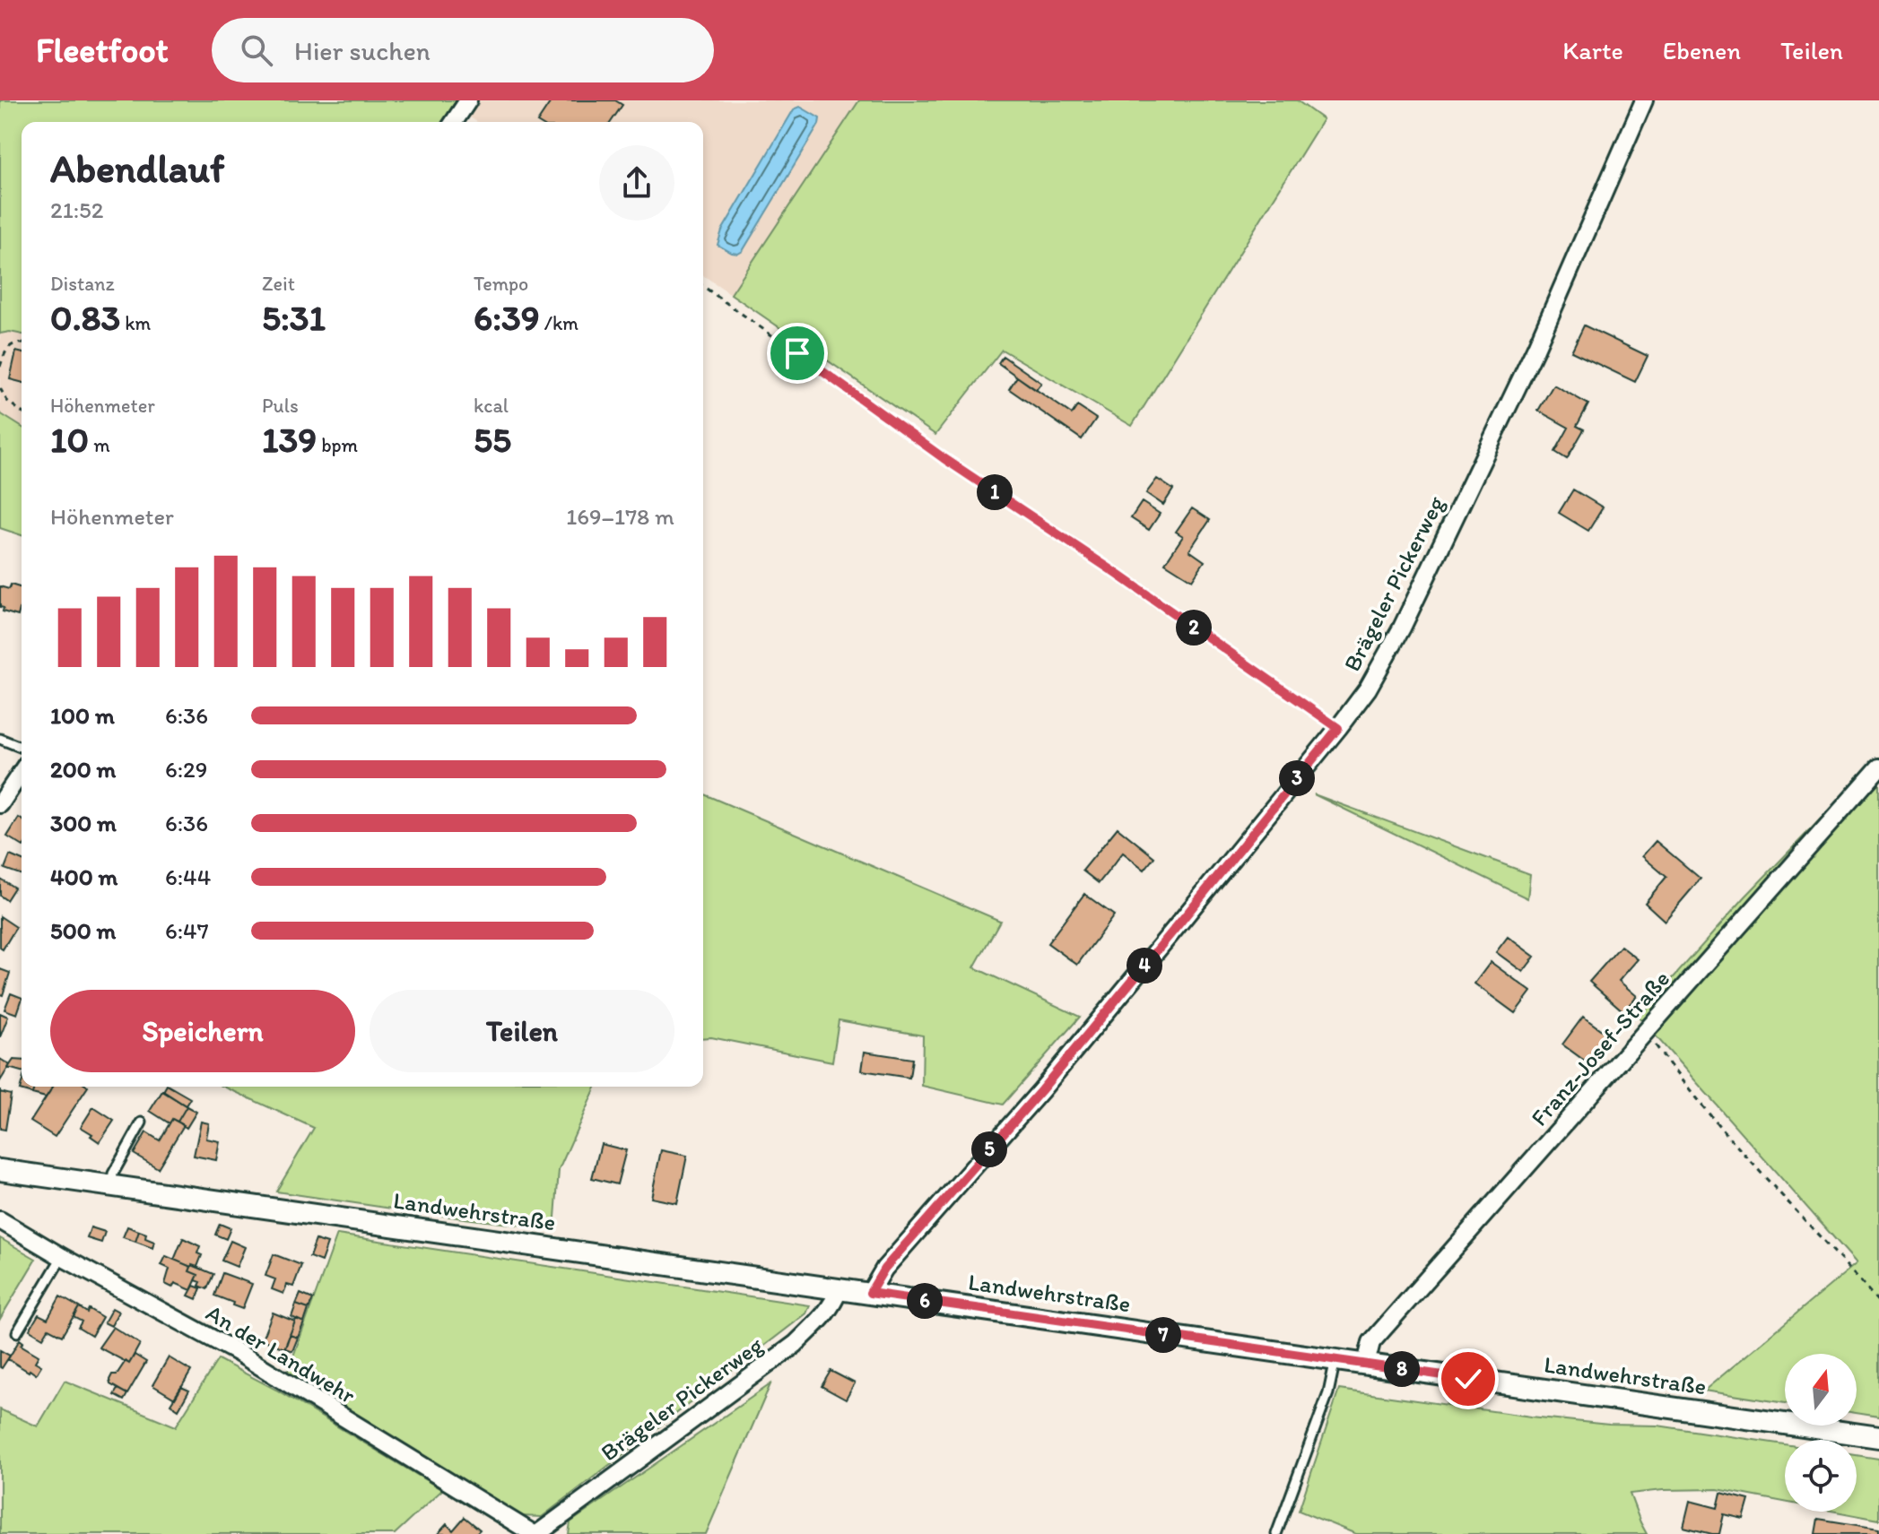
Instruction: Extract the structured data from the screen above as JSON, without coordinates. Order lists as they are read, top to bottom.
{
  "streets": {
    "street": [
      "Brägeler Pickerweg",
      "Franz-Josef-Straße",
      "Landwehrstraße",
      "An der Landwehr"
    ]
  },
  "crossings": [
    ["Brägeler Pickerweg", "Landwehrstraße"],
    ["Brägeler Pickerweg", "An der Landwehr"],
    ["Franz-Josef-Straße", "Landwehrstraße"]
  ],
  "north": "top",
  "page": {
    "header": "Fleetfoot",
    "search": "Hier suchen",
    "nav": ["Karte", "Ebenen", "Teilen"],
    "heading": ["Abendlauf", "21:52"],
    "stats": [
      ["Distanz", "0.83 km"],
      ["Zeit", "5:31"],
      ["Tempo", "6:39 /km"],
      ["Höhenmeter", "10 m"],
      ["Puls", "139 bpm"],
      ["kcal", "55"]
    ],
    "pins": [
      "1",
      "2",
      "3",
      "4",
      "5",
      "6",
      "7",
      "8"
    ],
    "chart": ["Höhenmeter", "169–178 m"],
    "list": [
      {
        "name": "100 m",
        "note": "6:36"
      },
      {
        "name": "200 m",
        "note": "6:29"
      },
      {
        "name": "300 m",
        "note": "6:36"
      },
      {
        "name": "400 m",
        "note": "6:44"
      },
      {
        "name": "500 m",
        "note": "6:47"
      }
    ],
    "buttons": ["Speichern", "Teilen"]
  }
}
